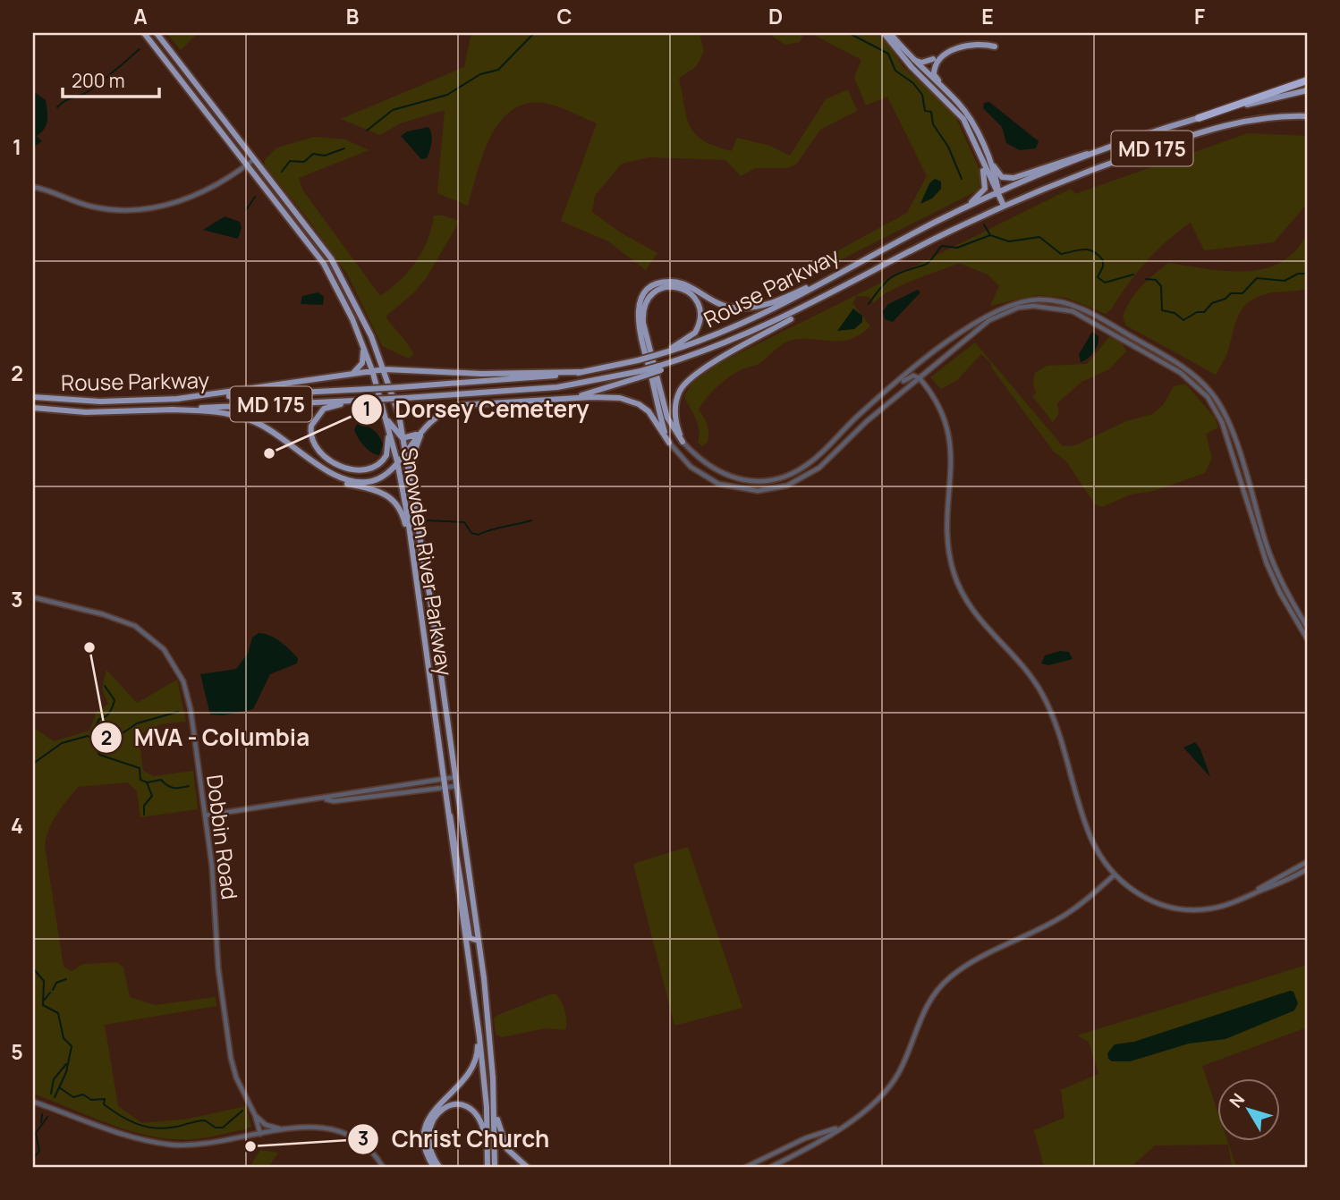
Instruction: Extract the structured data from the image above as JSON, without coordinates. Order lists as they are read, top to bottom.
{
  "streets": {
    "main road": ["MD 175", "Rouse Parkway", "Snowden River Parkway"],
    "street": ["Dobbin Road"]
  },
  "places": ["Dorsey Cemetery", "MVA - Columbia", "Christ Church"],
  "scale_bar": "200 m",
  "north": "top left",
  "grid": {
    "columns": [
      "A",
      "B",
      "C",
      "D",
      "E",
      "F"
    ],
    "rows": [
      "1",
      "2",
      "3",
      "4",
      "5"
    ]
  }
}
